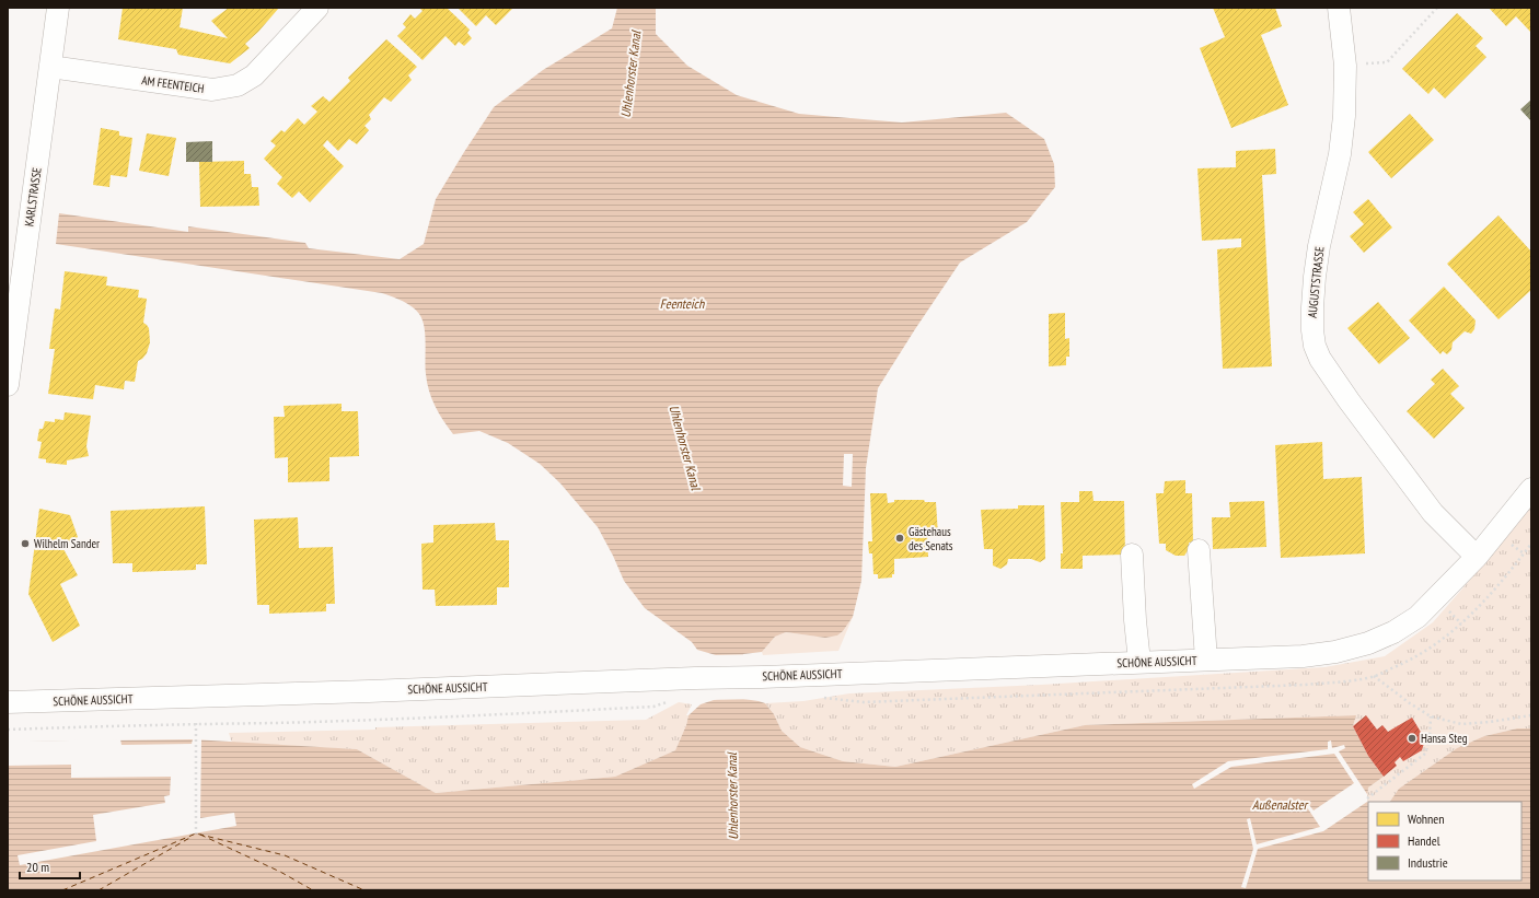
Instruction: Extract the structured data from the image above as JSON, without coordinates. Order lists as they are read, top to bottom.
{
  "streets": {
    "street": [
      "AM FEENTEICH",
      "KARLSTRASSE",
      "AUGUSTSTRASSE",
      "SCHÖNE AUSSICHT"
    ]
  },
  "crossings": [
    ["AM FEENTEICH", "KARLSTRASSE"],
    ["AUGUSTSTRASSE", "SCHÖNE AUSSICHT"]
  ],
  "water": ["Uhlenhorster Kanal", "Feenteich", "Außenalster"],
  "places": ["Gästehaus des Senats", "Wilhelm Sander", "Hansa Steg"],
  "legend": ["Wohnen", "Handel", "Industrie"],
  "scale_bar": "20 m"
}
